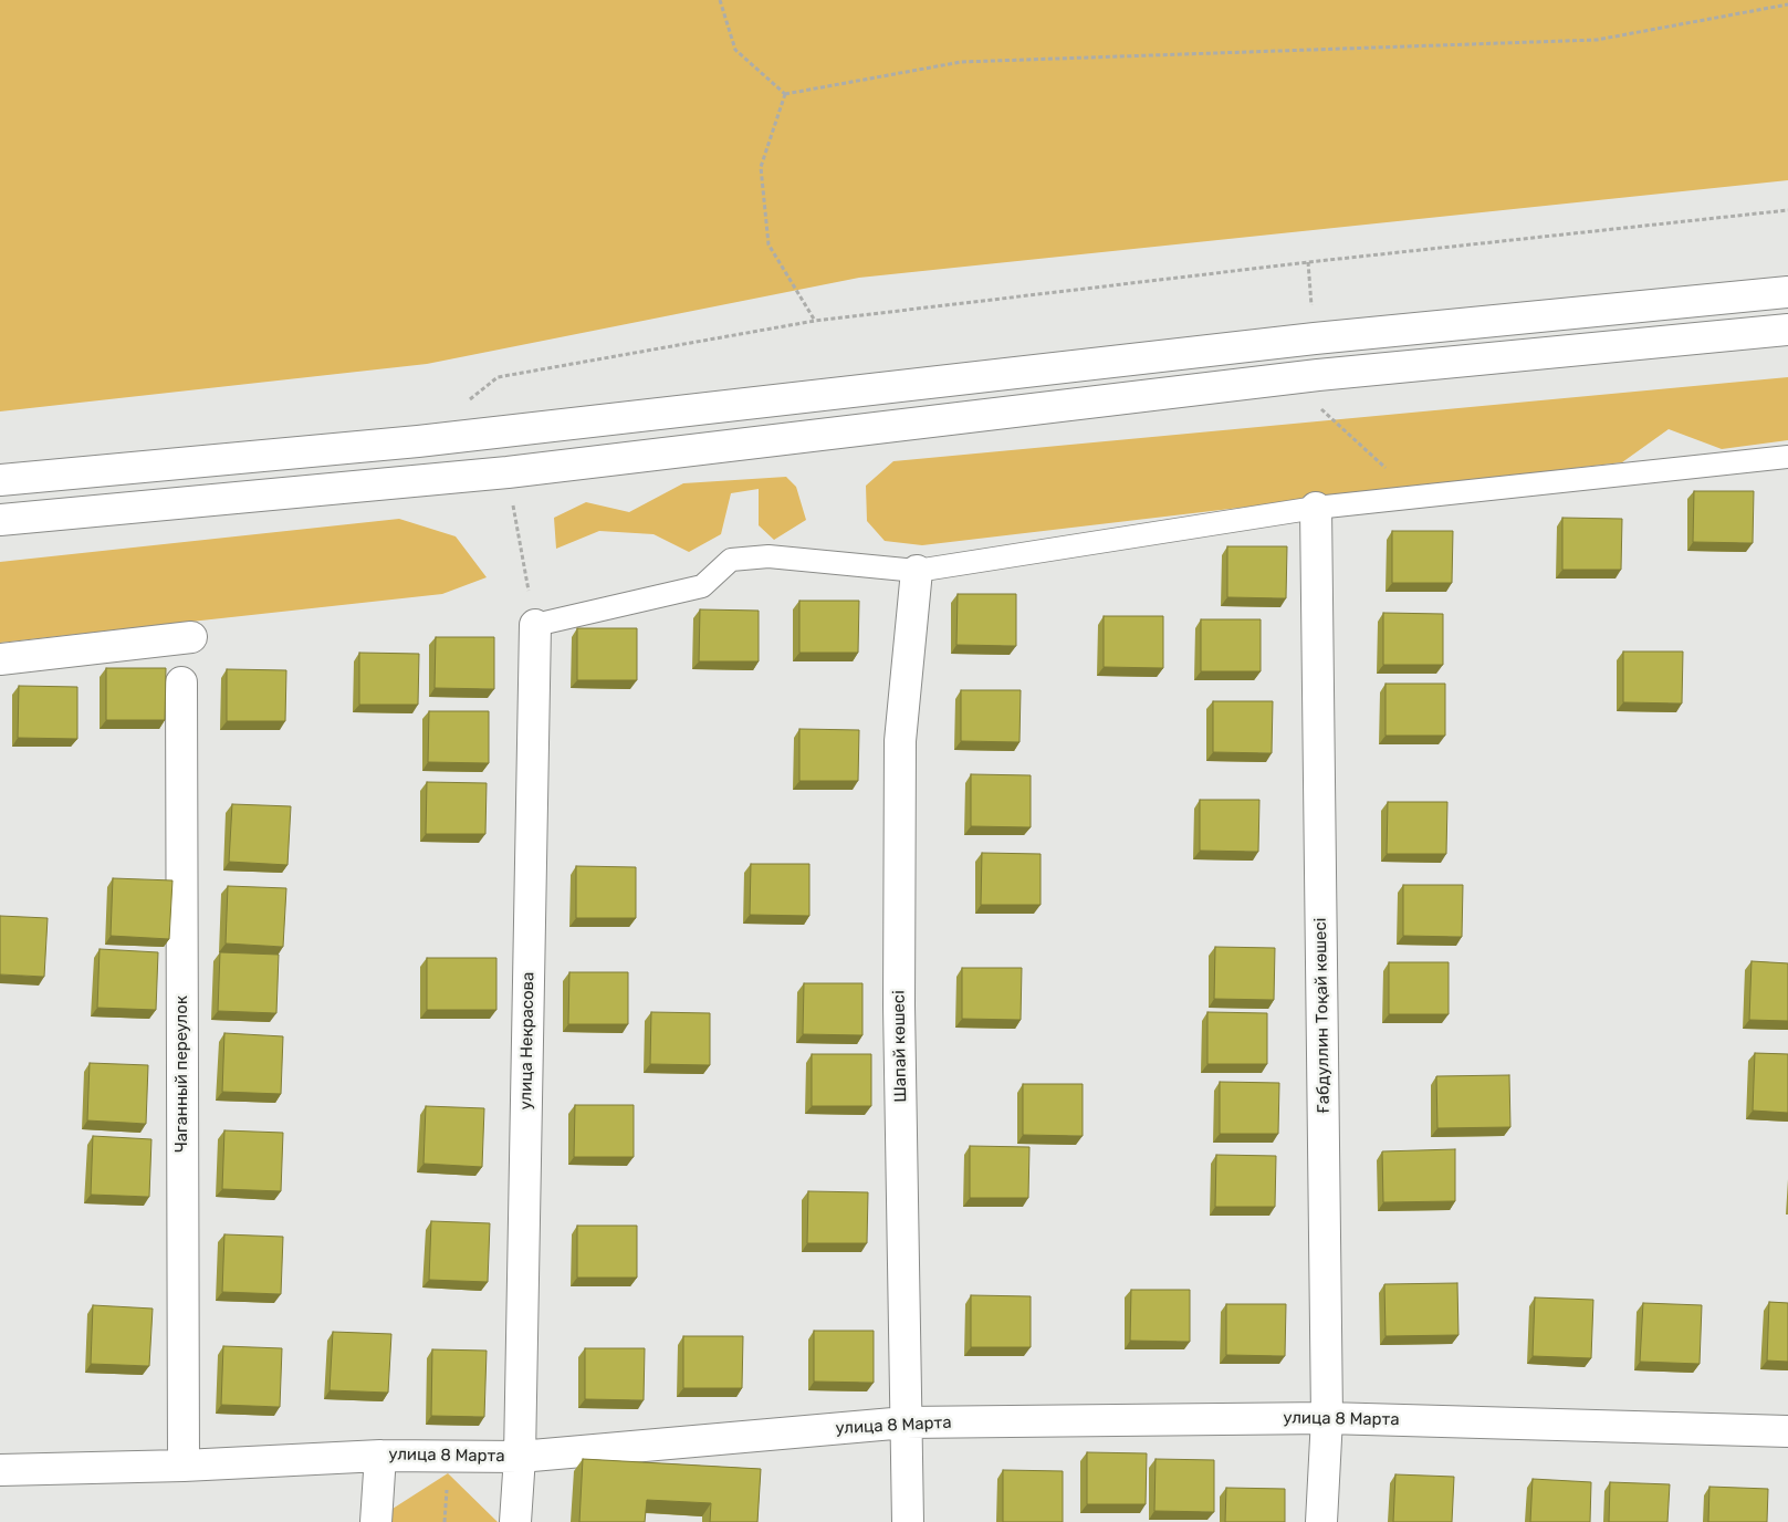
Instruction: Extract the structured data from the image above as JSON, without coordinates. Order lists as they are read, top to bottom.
{
  "streets": {
    "street": [
      "Ғабдуллин Тоқай көшесі",
      "улица Некрасова",
      "Шапай көшесі",
      "Чаганный переулок",
      "улица 8 Марта"
    ]
  },
  "crossings": [
    ["Ғабдуллин Тоқай көшесі", "улица 8 Марта"],
    ["улица Некрасова", "улица 8 Марта"],
    ["Шапай көшесі", "улица 8 Марта"],
    ["Чаганный переулок", "улица 8 Марта"]
  ]
}
